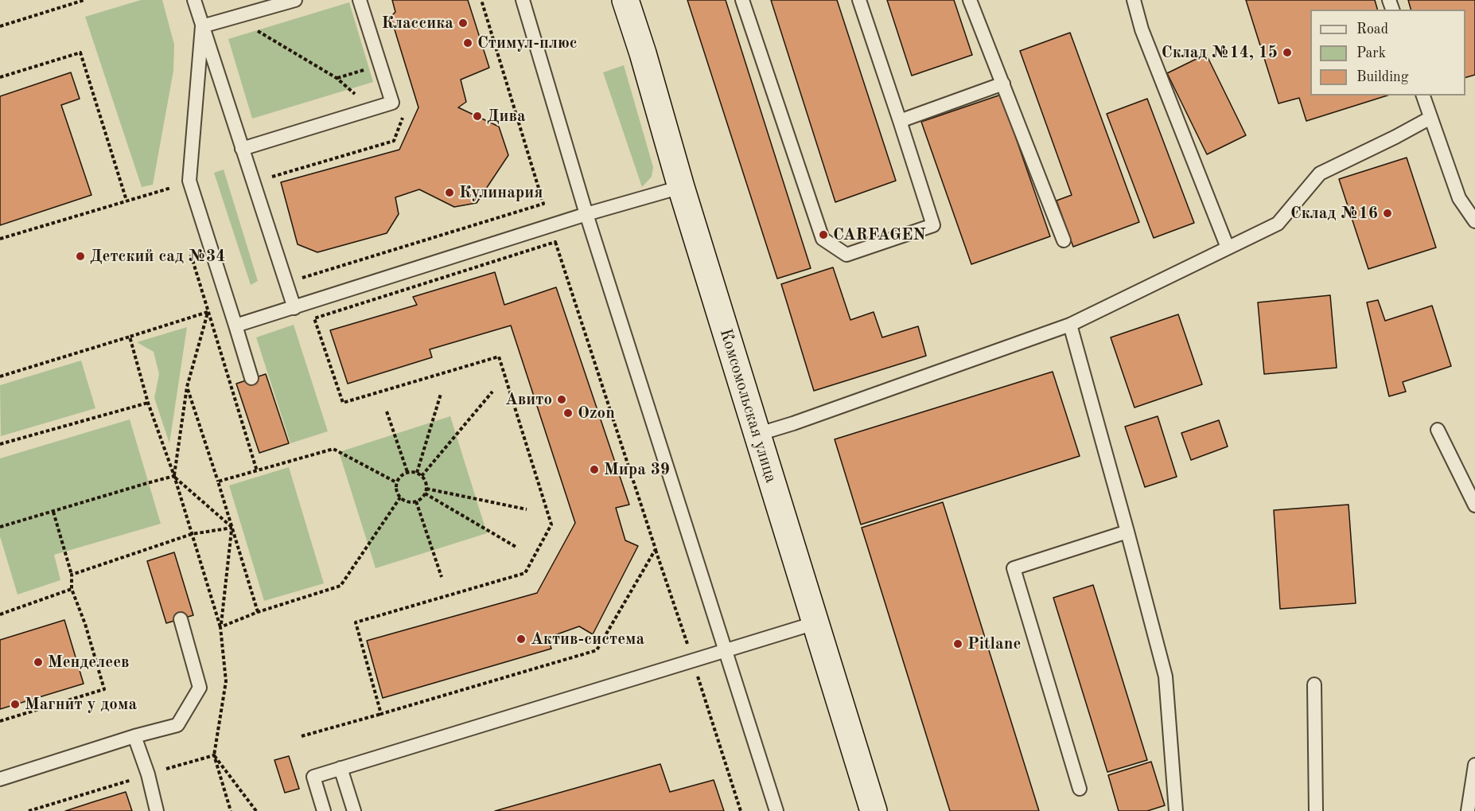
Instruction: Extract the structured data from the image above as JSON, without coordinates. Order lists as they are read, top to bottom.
{
  "streets": {
    "main road": ["Комсомольская улица"]
  },
  "places": [
    "Классика",
    "Стимул-плюс",
    "Склад №14, 15",
    "Дива",
    "Кулинария",
    "Склад №16",
    "CARFAGEN",
    "Детский сад №34",
    "Авито",
    "Ozon",
    "Мира 39",
    "Актив-система",
    "Pitlane",
    "Менделеев",
    "Магнит у дома"
  ],
  "legend": ["Road", "Park", "Building"]
}
